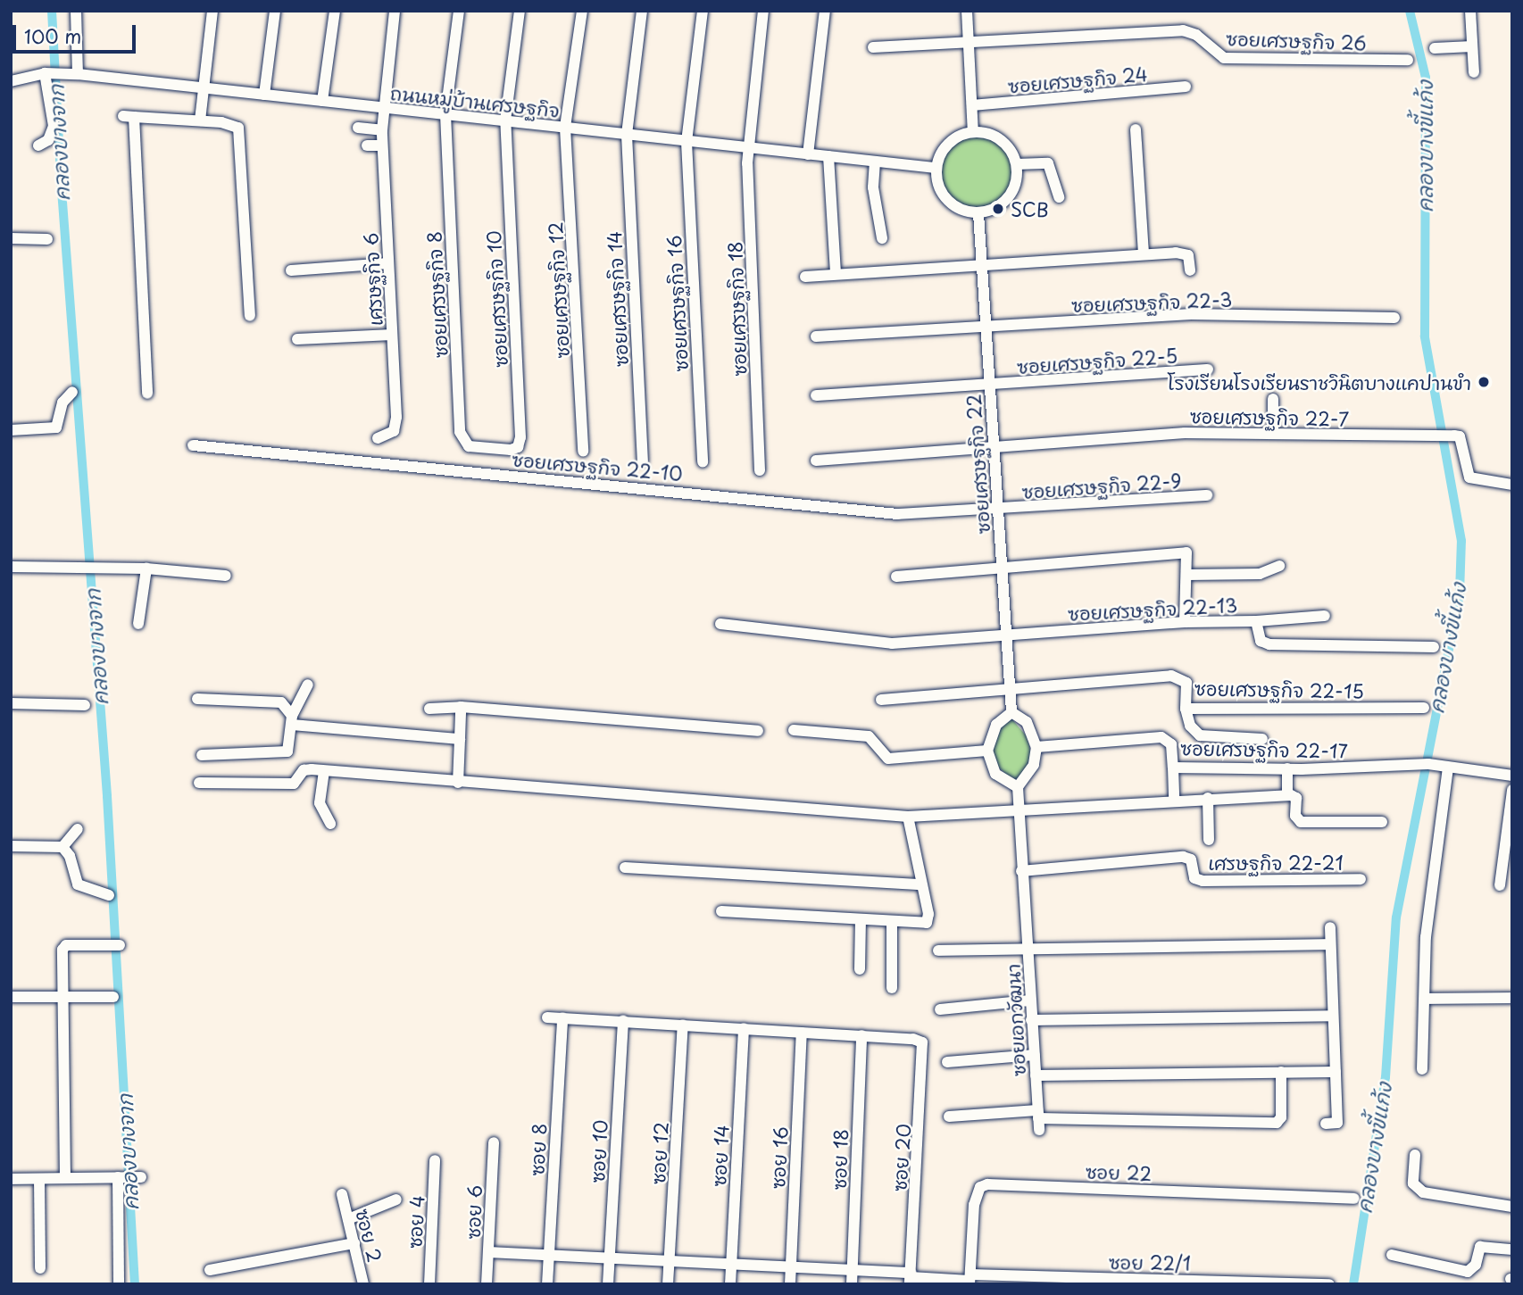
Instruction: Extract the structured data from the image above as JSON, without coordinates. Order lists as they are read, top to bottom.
{
  "streets": {
    "street": [
      "ซอยเศรษฐกิจ 26",
      "ซอยเศรษฐกิจ 24",
      "ถนนหมู่บ้านเศรษฐกิจ",
      "เศรษฐกิจ 6",
      "ซอยเศรษฐกิจ 12",
      "ซอยเศรษฐกิจ 8",
      "ซอยเศรษฐกิจ 10",
      "ซอยเศรษฐกิจ 14",
      "ซอยเศรษฐกิจ 22-3",
      "ซอยเศรษฐกิจ 16",
      "ซอยเศรษฐกิจ 18",
      "ซอยเศรษฐกิจ 22-5",
      "ซอยเศรษฐกิจ 22-7",
      "ซอยเศรษฐกิจ 22",
      "ซอยเศรษฐกิจ 22-10",
      "ซอยเศรษฐกิจ 22-9",
      "ซอยเศรษฐกิจ 22-13",
      "ซอยเศรษฐกิจ 22-15",
      "ซอยเศรษฐกิจ 22-17",
      "เศรษฐกิจ 22-21",
      "ซอยเอกวัฒนา",
      "ซอย 8",
      "ซอย 10",
      "ซอย 12",
      "ซอย 14",
      "ซอย 16",
      "ซอย 20",
      "ซอย 18",
      "ซอย 22",
      "ซอย 6",
      "ซอย 4",
      "ซอย 2",
      "ซอย 22/1"
    ]
  },
  "crossings": [
    ["ถนนหมู่บ้านเศรษฐกิจ", "เศรษฐกิจ 6"],
    ["ถนนหมู่บ้านเศรษฐกิจ", "ซอยเศรษฐกิจ 12"],
    ["ถนนหมู่บ้านเศรษฐกิจ", "ซอยเศรษฐกิจ 8"],
    ["ถนนหมู่บ้านเศรษฐกิจ", "ซอยเศรษฐกิจ 10"],
    ["ถนนหมู่บ้านเศรษฐกิจ", "ซอยเศรษฐกิจ 14"],
    ["ถนนหมู่บ้านเศรษฐกิจ", "ซอยเศรษฐกิจ 16"],
    ["ถนนหมู่บ้านเศรษฐกิจ", "ซอยเศรษฐกิจ 18"],
    ["ถนนหมู่บ้านเศรษฐกิจ", "ซอยเศรษฐกิจ 22"],
    ["ซอยเศรษฐกิจ 8", "ซอยเศรษฐกิจ 10"],
    ["ซอยเศรษฐกิจ 22-3", "ซอยเศรษฐกิจ 22"],
    ["ซอยเศรษฐกิจ 22-5", "ซอยเศรษฐกิจ 22"],
    ["ซอยเศรษฐกิจ 22-7", "ซอยเศรษฐกิจ 22"],
    ["ซอยเศรษฐกิจ 22", "ซอยเศรษฐกิจ 22-10"],
    ["ซอยเศรษฐกิจ 22", "ซอยเศรษฐกิจ 22-9"],
    ["ซอยเศรษฐกิจ 22", "ซอยเศรษฐกิจ 22-13"],
    ["ซอยเศรษฐกิจ 22", "ซอยเศรษฐกิจ 22-15"],
    ["ซอยเศรษฐกิจ 22", "ซอยเศรษฐกิจ 22-17"],
    ["ซอยเศรษฐกิจ 22-10", "ซอยเศรษฐกิจ 22-9"],
    ["เศรษฐกิจ 22-21", "ซอยเอกวัฒนา"],
    ["ซอย 8", "ซอย 22/1"],
    ["ซอย 10", "ซอย 22/1"],
    ["ซอย 12", "ซอย 22/1"],
    ["ซอย 14", "ซอย 22/1"],
    ["ซอย 16", "ซอย 22/1"],
    ["ซอย 20", "ซอย 18"],
    ["ซอย 20", "ซอย 22/1"],
    ["ซอย 18", "ซอย 22/1"],
    ["ซอย 22", "ซอย 22/1"],
    ["ซอย 6", "ซอย 22/1"]
  ],
  "water": ["คลองบางจาก", "คลองบางขี้แก้ง"],
  "places": ["SCB", "โรงเรียนโรงเรียนราชวินิตบางแคปานขำ"],
  "scale_bar": "100 m"
}
